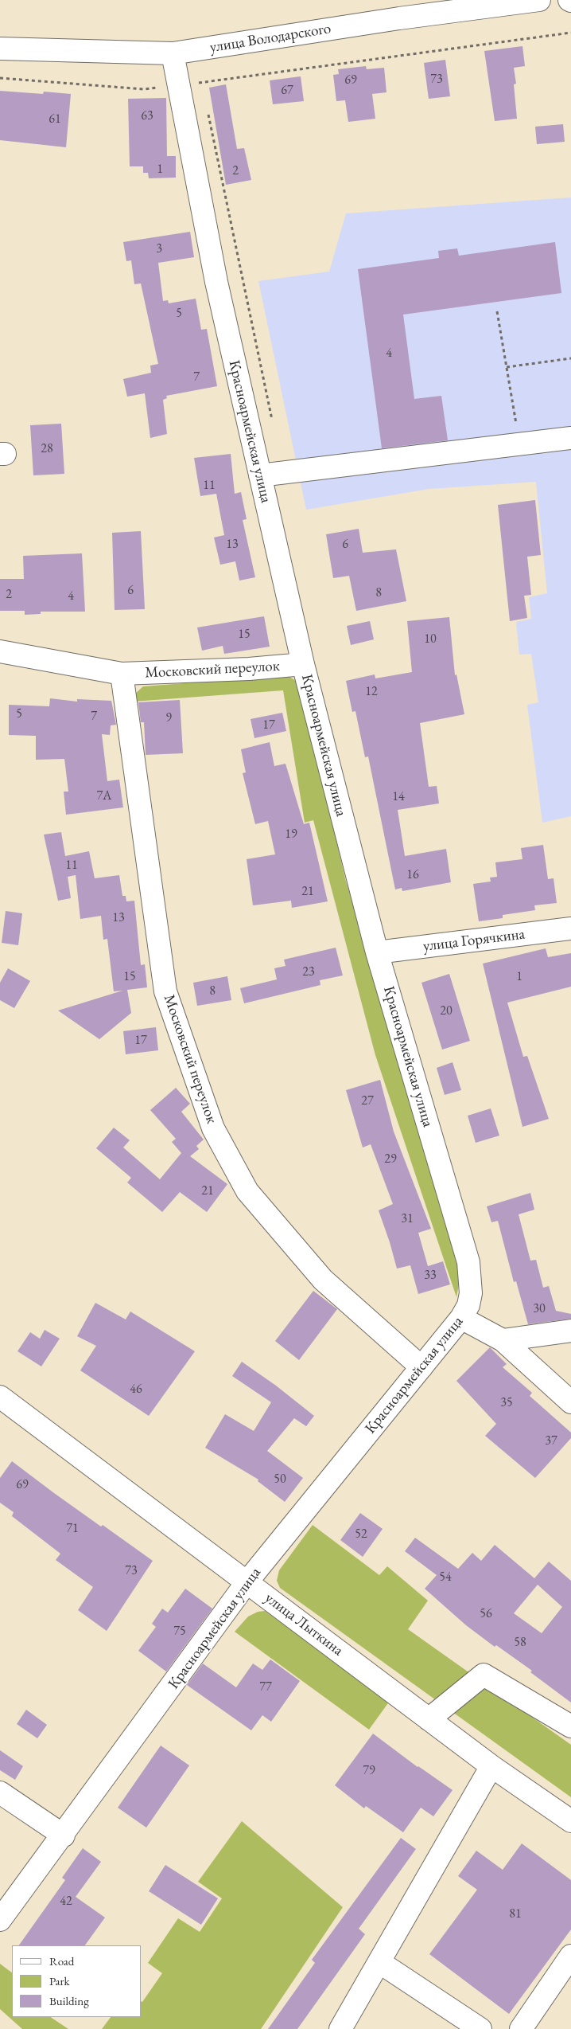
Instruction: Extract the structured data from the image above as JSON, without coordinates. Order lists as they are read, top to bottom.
{
  "streets": {
    "street": [
      "улица Володарского",
      "Красноармейская улица",
      "Московский переулок",
      "улица Горячкина",
      "улица Лыткина"
    ]
  },
  "crossings": [
    ["улица Володарского", "Красноармейская улица"],
    ["Красноармейская улица", "Московский переулок"],
    ["Красноармейская улица", "улица Горячкина"],
    ["Красноармейская улица", "улица Лыткина"]
  ],
  "house_numbers": [
    "73",
    "69",
    "67",
    "63",
    "61",
    "1",
    "2",
    "3",
    "5",
    "4",
    "7",
    "28",
    "11",
    "13",
    "6",
    "6",
    "8",
    "2",
    "4",
    "15",
    "10",
    "12",
    "5",
    "7",
    "9",
    "17",
    "7А",
    "14",
    "19",
    "11",
    "16",
    "21",
    "13",
    "23",
    "15",
    "1",
    "8",
    "20",
    "17",
    "27",
    "29",
    "21",
    "31",
    "33",
    "30",
    "46",
    "35",
    "37",
    "50",
    "69",
    "71",
    "52",
    "73",
    "54",
    "56",
    "75",
    "58",
    "77",
    "79",
    "42",
    "81"
  ],
  "legend": ["Road", "Park", "Building"]
}
